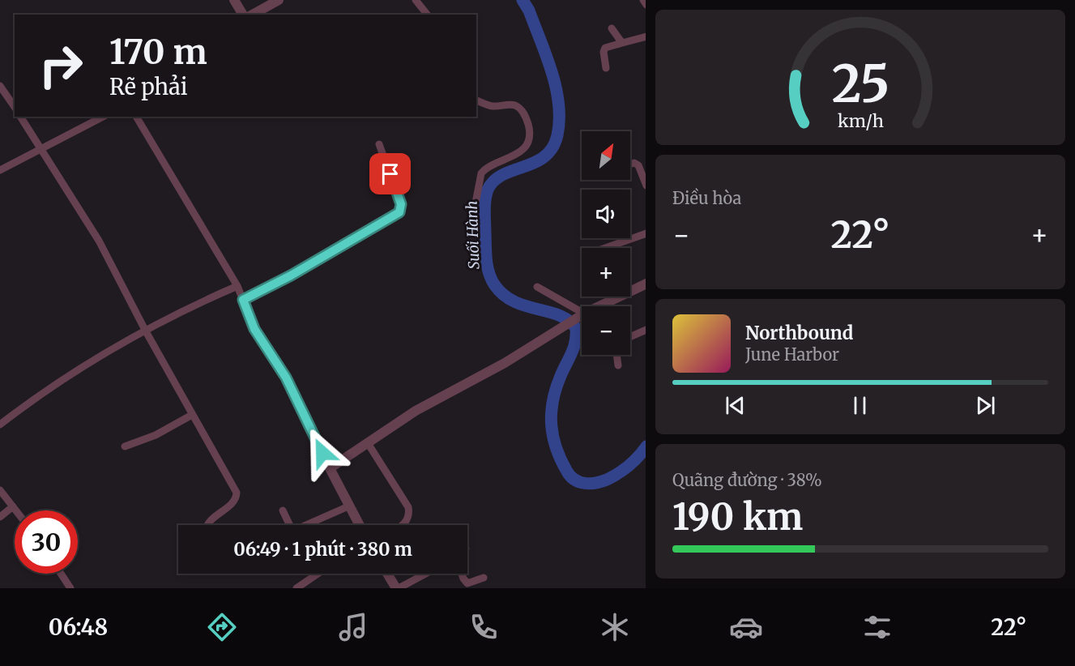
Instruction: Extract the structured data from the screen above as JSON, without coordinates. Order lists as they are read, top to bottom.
{
  "water": ["Suối Hành"],
  "north": "top right",
  "page": {
    "turn": ["170 m", "Rẽ phải"],
    "map_buttons": ["+", "−"],
    "tile": [
      "Điều hòa",
      ["Quãng đường · 38%", "190 km"]
    ],
    "heat": ["−", "22°", "+"],
    "song": ["Northbound", "June Harbor"],
    "limit": "30",
    "trip": "06:49 · 1 phút · 380 m",
    "tabs": ["06:48", "22°"],
    "gauge": ["25", "km/h"]
  }
}
